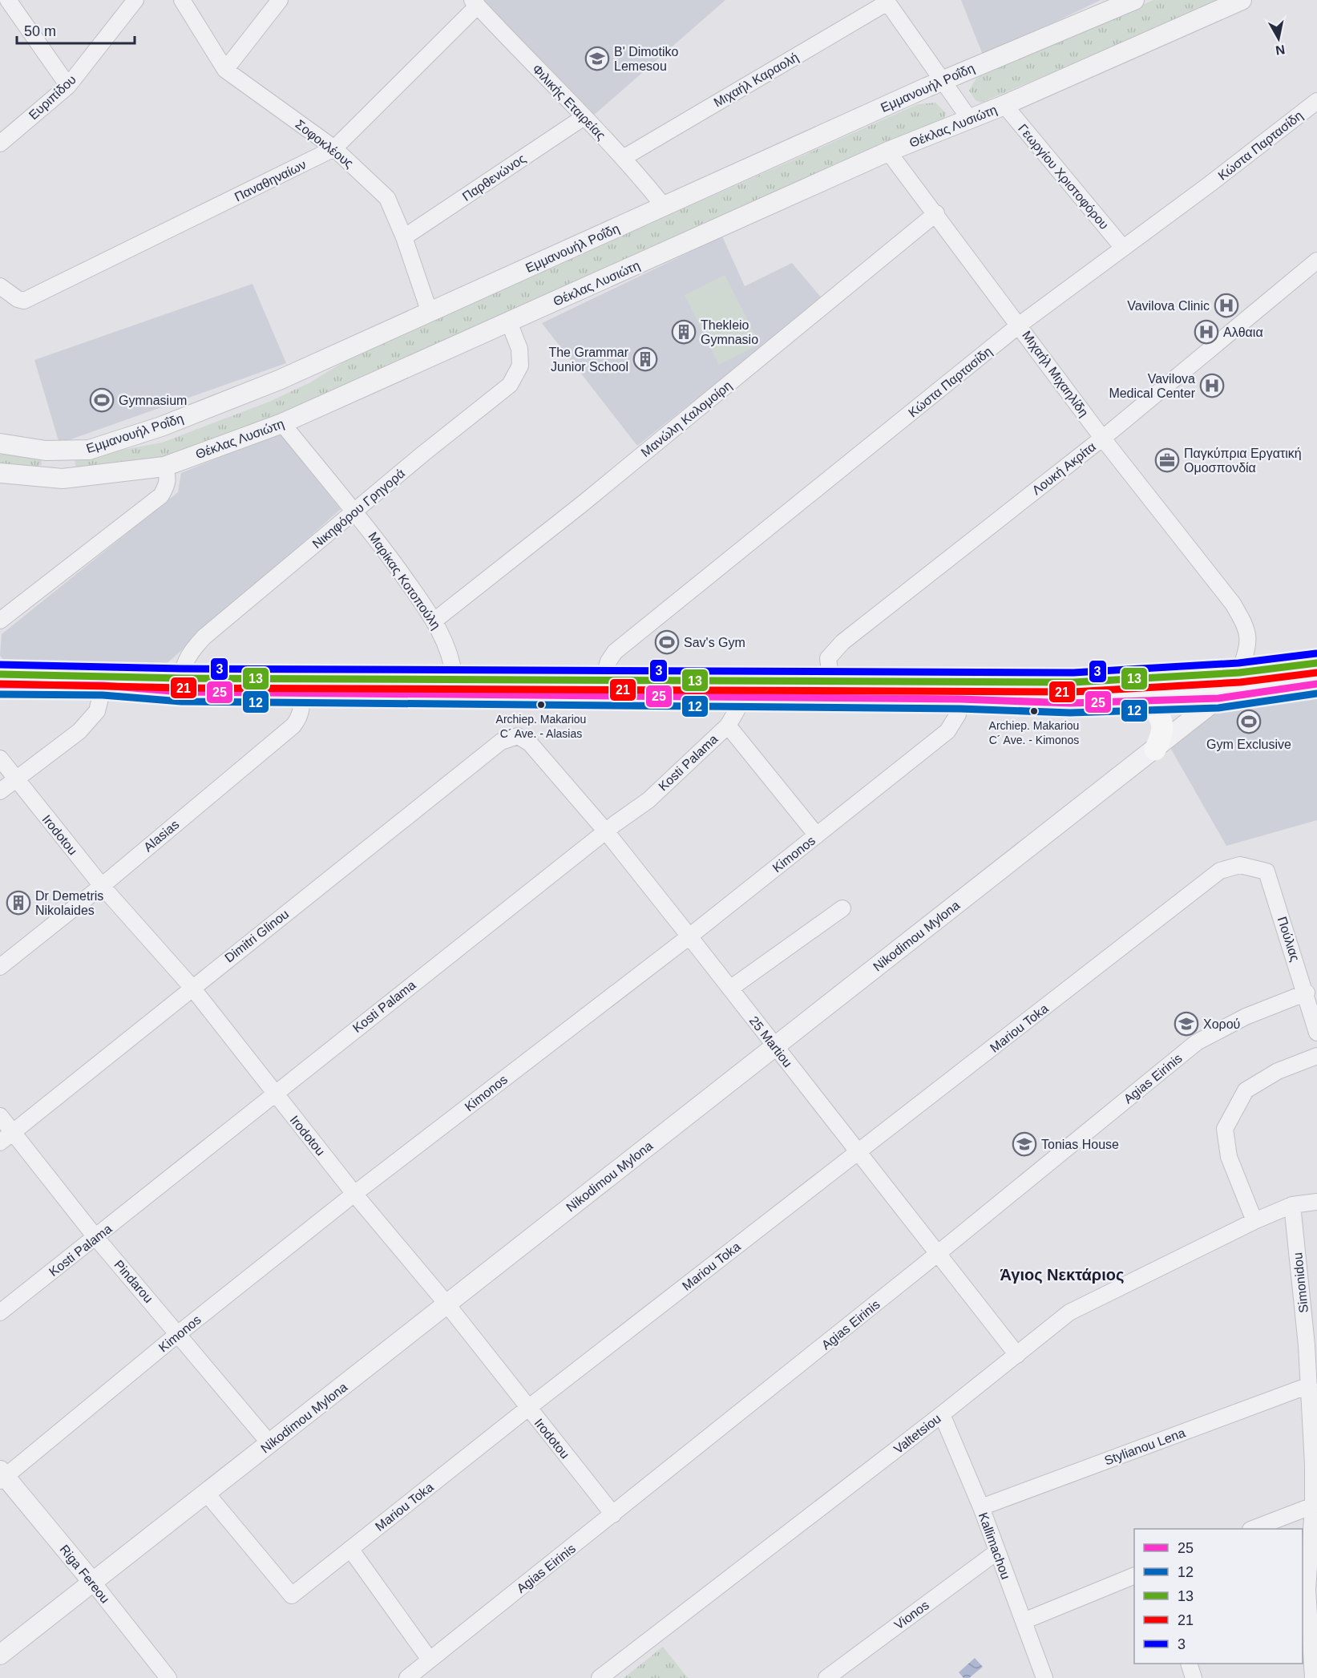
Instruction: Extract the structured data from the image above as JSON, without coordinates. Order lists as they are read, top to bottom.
{
  "streets": {
    "street": [
      "Μιχαήλ Καραολή",
      "Εμμανουήλ Ροΐδη",
      "Ευριπίδου",
      "Φιλικής Εταιρείας",
      "Θέκλας Λυσιώτη",
      "Σοφοκλέους",
      "Κώστα Παρτασίδη",
      "Γεωργίου Χριστοφόρου",
      "Παρθενώνος",
      "Παναθηναίων",
      "Μιχαήλ Μιχαηλίδη",
      "Μανώλη Καλομοίρη",
      "Λουκή Ακρίτα",
      "Νικηφόρου Γρηγορά",
      "Μαρίκας Κοτοπούλη",
      "Kosti Palama",
      "Irodotou",
      "Alasias",
      "Kimonos",
      "Dimitri Glinou",
      "Nikodimou Mylona",
      "Πούλιας",
      "Mariou Toka",
      "25 Martiou",
      "Agias Eirinis",
      "Pindarou",
      "Simonidou",
      "Valtetsiou",
      "Stylianou Lena",
      "Kallimachou",
      "Riga Fereou",
      "Vionos"
    ]
  },
  "crossings": [
    ["Μιχαήλ Καραολή", "Φιλικής Εταιρείας"],
    ["Εμμανουήλ Ροΐδη", "Φιλικής Εταιρείας"],
    ["Εμμανουήλ Ροΐδη", "Σοφοκλέους"],
    ["Φιλικής Εταιρείας", "Παρθενώνος"],
    ["Φιλικής Εταιρείας", "Παναθηναίων"],
    ["Θέκλας Λυσιώτη", "Γεωργίου Χριστοφόρου"],
    ["Θέκλας Λυσιώτη", "Μιχαήλ Μιχαηλίδη"],
    ["Θέκλας Λυσιώτη", "Νικηφόρου Γρηγορά"],
    ["Θέκλας Λυσιώτη", "Μαρίκας Κοτοπούλη"],
    ["Σοφοκλέους", "Παρθενώνος"],
    ["Σοφοκλέους", "Παναθηναίων"],
    ["Κώστα Παρτασίδη", "Γεωργίου Χριστοφόρου"],
    ["Κώστα Παρτασίδη", "Μιχαήλ Μιχαηλίδη"],
    ["Μιχαήλ Μιχαηλίδη", "Μανώλη Καλομοίρη"],
    ["Μιχαήλ Μιχαηλίδη", "Λουκή Ακρίτα"],
    ["Μανώλη Καλομοίρη", "Μαρίκας Κοτοπούλη"],
    ["Νικηφόρου Γρηγορά", "Μαρίκας Κοτοπούλη"],
    ["Kosti Palama", "Irodotou"],
    ["Kosti Palama", "25 Martiou"],
    ["Kosti Palama", "Pindarou"],
    ["Irodotou", "Alasias"],
    ["Irodotou", "Kimonos"],
    ["Irodotou", "Dimitri Glinou"],
    ["Irodotou", "Nikodimou Mylona"],
    ["Irodotou", "Mariou Toka"],
    ["Irodotou", "Agias Eirinis"],
    ["Kimonos", "25 Martiou"],
    ["Kimonos", "Pindarou"],
    ["Kimonos", "Riga Fereou"],
    ["Dimitri Glinou", "25 Martiou"],
    ["Dimitri Glinou", "Pindarou"],
    ["Nikodimou Mylona", "Mariou Toka"],
    ["Nikodimou Mylona", "25 Martiou"],
    ["Nikodimou Mylona", "Pindarou"],
    ["Nikodimou Mylona", "Riga Fereou"],
    ["Πούλιας", "Mariou Toka"],
    ["Πούλιας", "Agias Eirinis"],
    ["Mariou Toka", "25 Martiou"],
    ["25 Martiou", "Agias Eirinis"],
    ["25 Martiou", "Valtetsiou"],
    ["Simonidou", "Valtetsiou"],
    ["Simonidou", "Stylianou Lena"],
    ["Valtetsiou", "Kallimachou"],
    ["Stylianou Lena", "Kallimachou"],
    ["Kallimachou", "Vionos"]
  ],
  "districts": ["Άγιος Νεκτάριος"],
  "places": {
    "school or university": ["B' Dimotiko Lemesou", "Χορού", "Tonias House"],
    "hospital": ["Vavilova Clinic", "Αλθαια", "Vavilova Medical Center"],
    "building": ["Thekleio Gymnasio", "The Grammar Junior School", "Dr Demetris Nikolaides"],
    "sports": ["Gymnasium", "Sav's Gym", "Gym Exclusive"],
    "office": ["Παγκύπρια Εργατική Ομοσπονδία"],
    "other": ["Archiep. Makariou C´ Ave. - Alasias", "Archiep. Makariou C´ Ave. - Kimonos"]
  },
  "lines": [
    "transit line 3",
    "transit line 13",
    "transit line 21",
    "transit line 25",
    "transit line 12"
  ],
  "legend": [
    "25",
    "12",
    "13",
    "21",
    "3"
  ],
  "scale_bar": "50 m",
  "north": "bottom"
}
